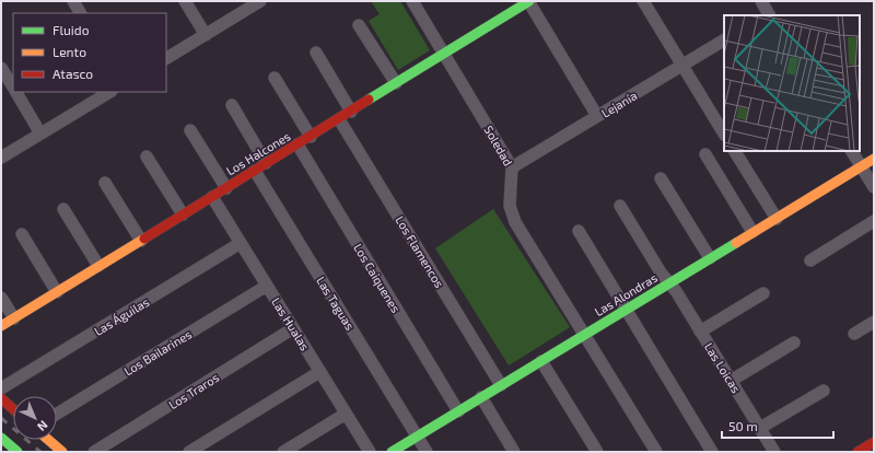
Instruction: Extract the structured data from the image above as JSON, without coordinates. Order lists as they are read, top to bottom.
{
  "streets": {
    "street": [
      "Lejanía",
      "Soledad",
      "Los Halcones",
      "Los Flamencos",
      "Los Caiquenes",
      "Las Alondras",
      "Las Taguas",
      "Las Águilas",
      "Las Hualas",
      "Los Bailarines",
      "Las Loicas",
      "Los Traros"
    ]
  },
  "crossings": [
    ["Lejanía", "Soledad"],
    ["Soledad", "Los Halcones"],
    ["Soledad", "Las Alondras"],
    ["Los Halcones", "Los Flamencos"],
    ["Los Halcones", "Los Caiquenes"],
    ["Los Halcones", "Las Taguas"],
    ["Los Halcones", "Las Hualas"],
    ["Los Flamencos", "Las Alondras"],
    ["Los Caiquenes", "Las Alondras"],
    ["Las Alondras", "Las Taguas"],
    ["Las Alondras", "Las Loicas"],
    ["Las Águilas", "Las Hualas"],
    ["Las Hualas", "Los Bailarines"],
    ["Las Hualas", "Los Traros"]
  ],
  "legend": ["Fluido", "Lento", "Atasco"],
  "scale_bar": "50 m",
  "north": "bottom right"
}
